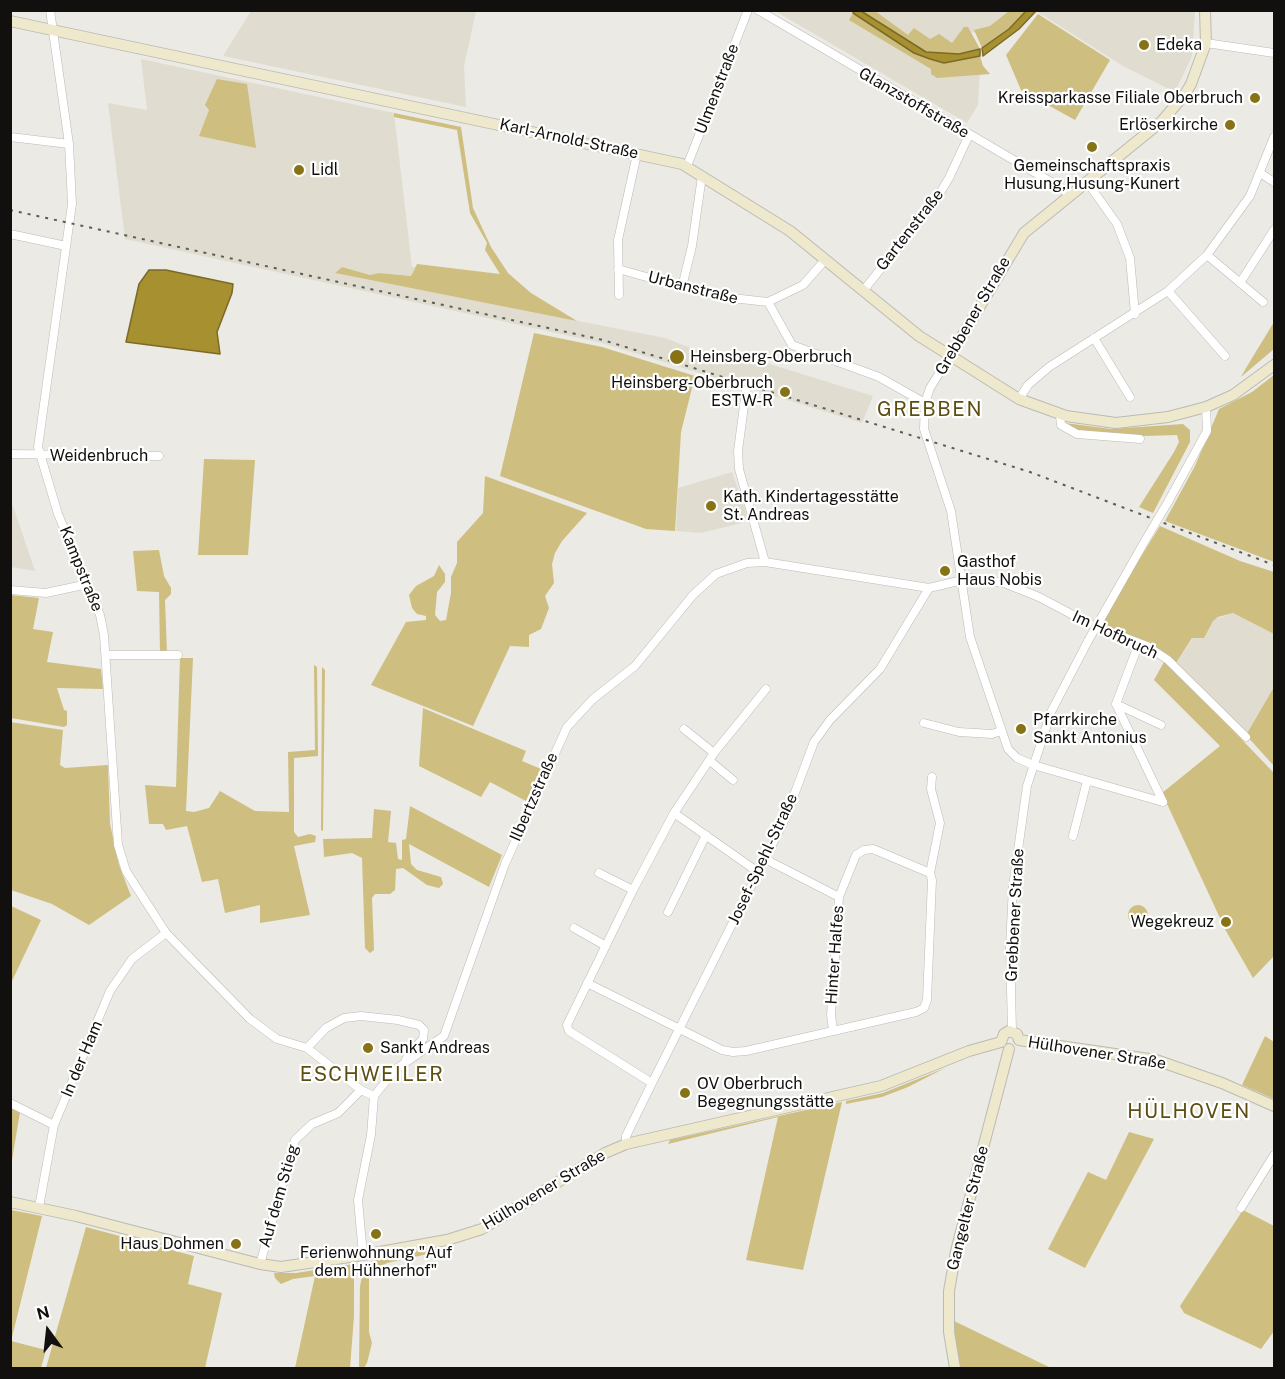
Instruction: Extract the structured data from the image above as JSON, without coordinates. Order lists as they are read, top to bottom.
{
  "streets": {
    "main road": [
      "Karl-Arnold-Straße",
      "Grebbener Straße",
      "Hülhovener Straße",
      "Gangelter Straße"
    ],
    "street": [
      "Ulmenstraße",
      "Glanzstoffstraße",
      "Gartenstraße",
      "Urbanstraße",
      "Weidenbruch",
      "Kampstraße",
      "Im Hofbruch",
      "Ilbertzstraße",
      "Josef-Spehl-Straße",
      "Hinter Halfes",
      "In der Ham",
      "Auf dem Stieg"
    ]
  },
  "crossings": [
    ["Ulmenstraße", "Karl-Arnold-Straße"],
    ["Glanzstoffstraße", "Gartenstraße"],
    ["Glanzstoffstraße", "Grebbener Straße"],
    ["Karl-Arnold-Straße", "Gartenstraße"],
    ["Karl-Arnold-Straße", "Grebbener Straße"],
    ["Karl-Arnold-Straße", "Kampstraße"],
    ["Grebbener Straße", "Im Hofbruch"],
    ["Grebbener Straße", "Hülhovener Straße"],
    ["Grebbener Straße", "Gangelter Straße"],
    ["Weidenbruch", "Kampstraße"],
    ["Kampstraße", "In der Ham"],
    ["Ilbertzstraße", "Josef-Spehl-Straße"],
    ["Josef-Spehl-Straße", "Hinter Halfes"],
    ["Josef-Spehl-Straße", "Hülhovener Straße"],
    ["Hülhovener Straße", "In der Ham"],
    ["Hülhovener Straße", "Auf dem Stieg"],
    ["Hülhovener Straße", "Gangelter Straße"]
  ],
  "districts": ["GREBBEN", "ESCHWEILER", "HÜLHOVEN"],
  "places": [
    "Edeka",
    "Kreissparkasse Filiale Oberbruch",
    "Erlöserkirche",
    "Gemeinschaftspraxis Husung,Husung-Kunert",
    "Lidl",
    "Heinsberg-Oberbruch",
    "Heinsberg-Oberbruch ESTW-R",
    "Kath. Kindertagesstätte St. Andreas",
    "Gasthof Haus Nobis",
    "Pfarrkirche Sankt Antonius",
    "Wegekreuz",
    "Sankt Andreas",
    "OV Oberbruch Begegnungsstätte",
    "Ferienwohnung \"Auf dem Hühnerhof\"",
    "Haus Dohmen"
  ],
  "north": "top"
}
